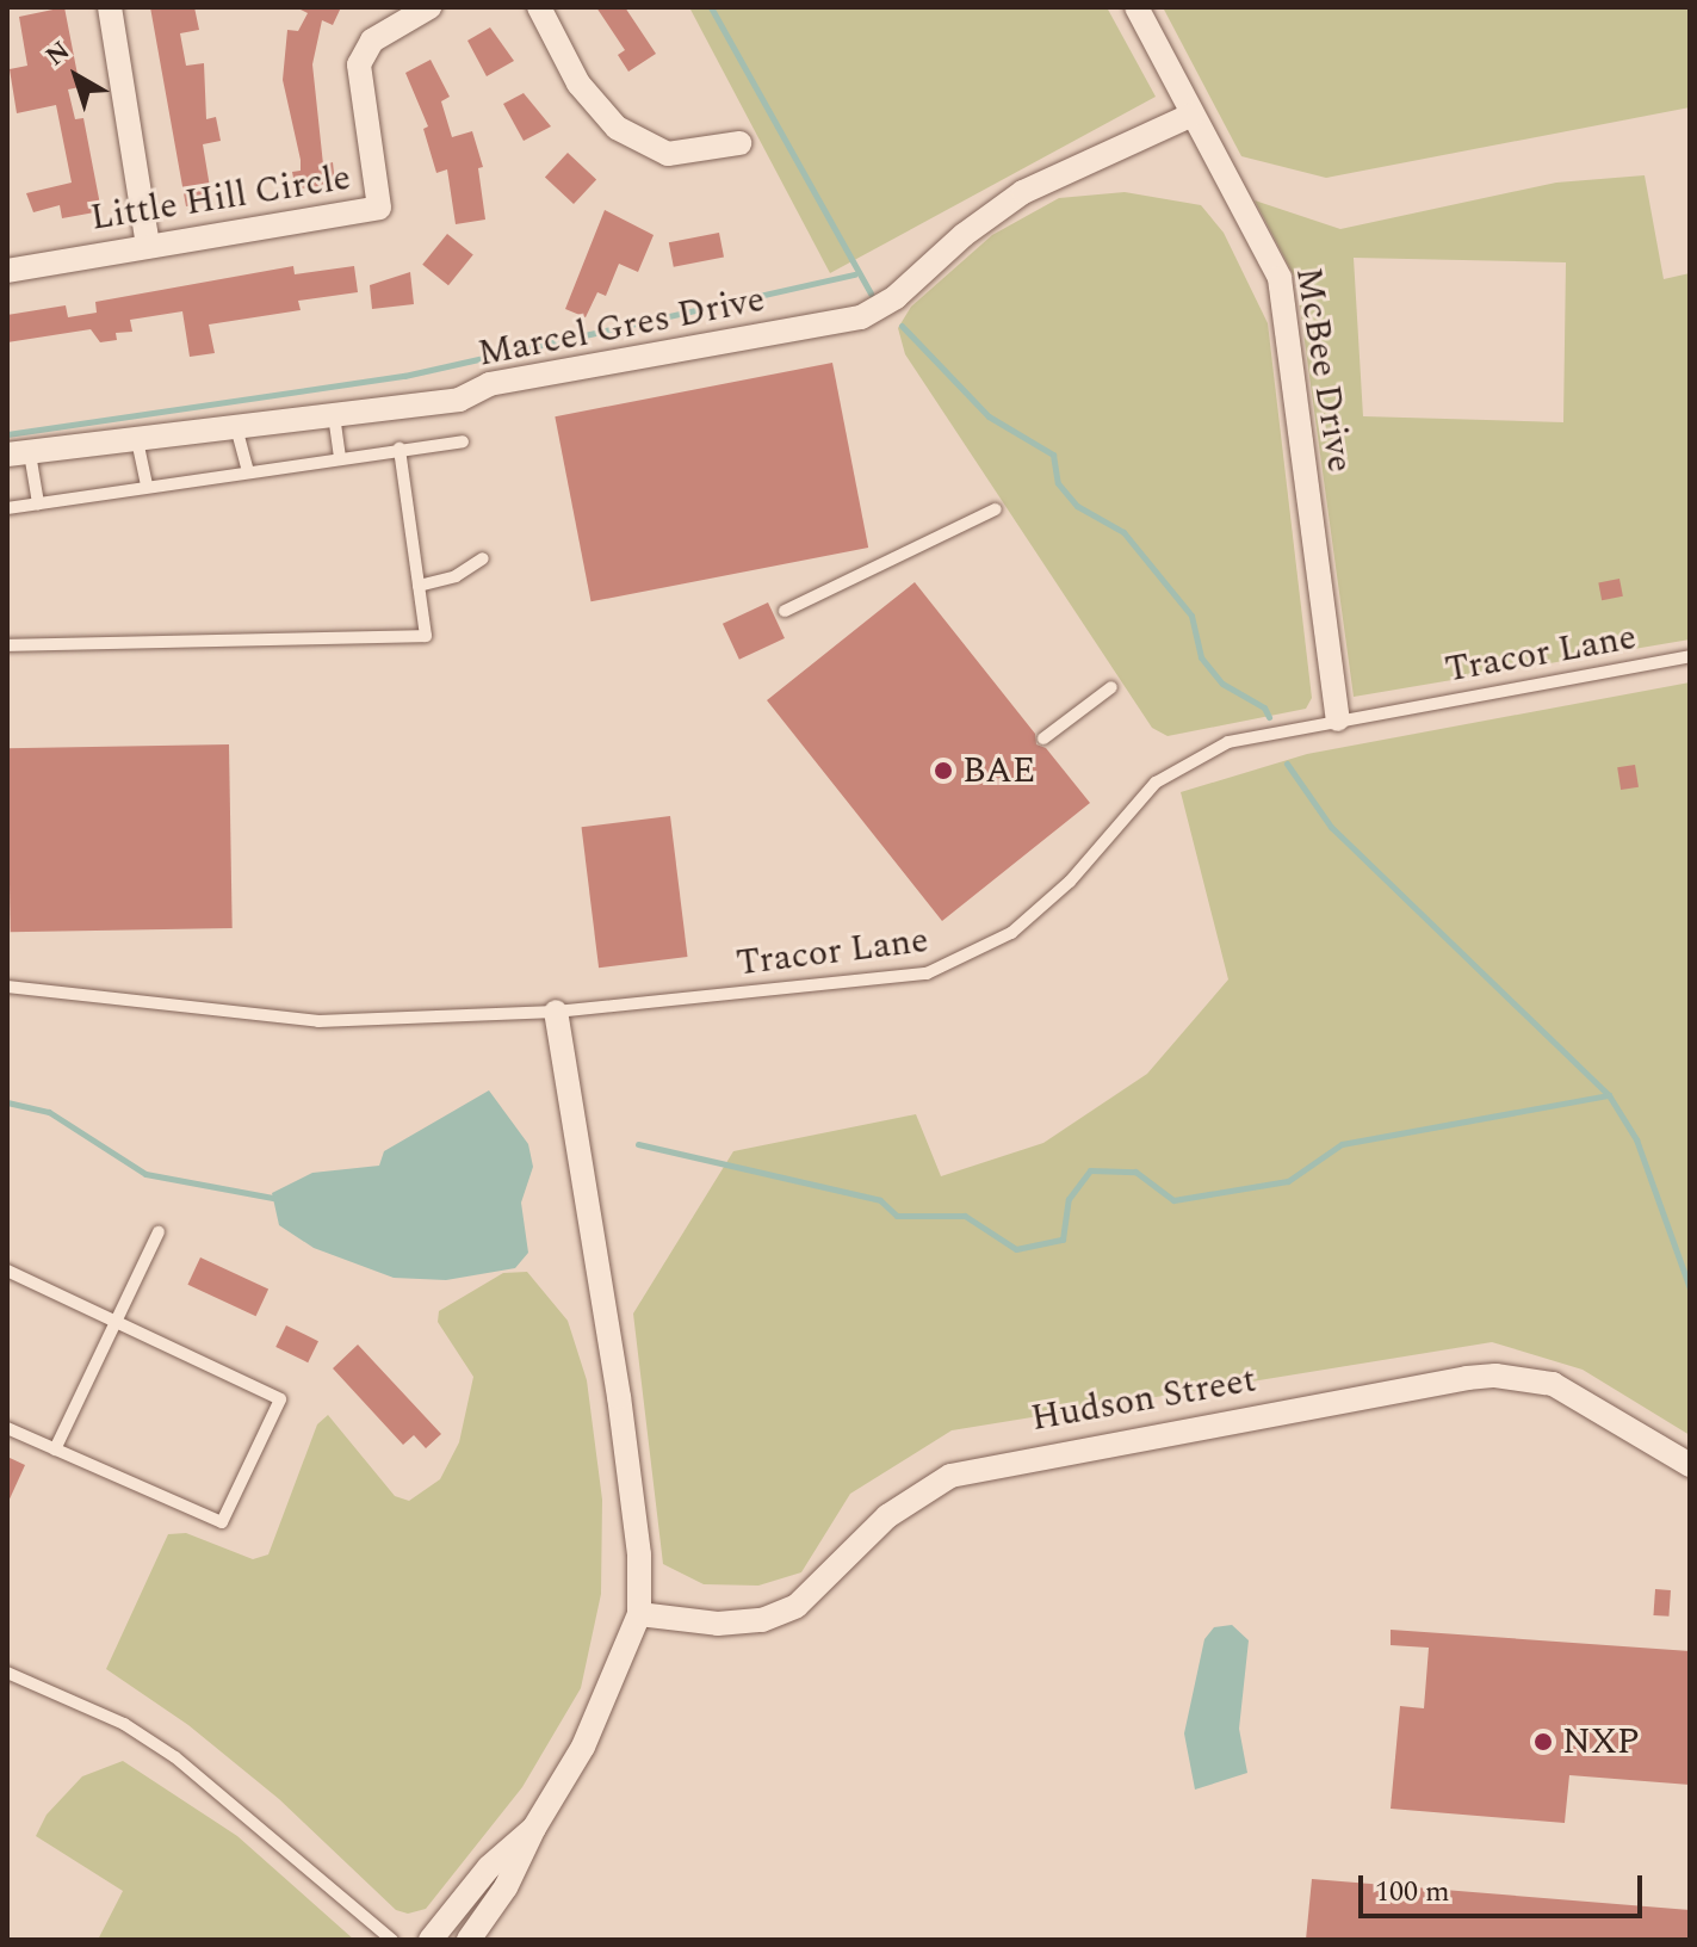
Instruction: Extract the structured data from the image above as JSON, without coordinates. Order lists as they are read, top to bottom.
{
  "streets": {
    "street": [
      "Little Hill Circle",
      "Marcel Gres Drive",
      "McBee Drive",
      "Hudson Street"
    ],
    "lane": ["Tracor Lane"]
  },
  "crossings": [
    ["Marcel Gres Drive", "McBee Drive"],
    ["McBee Drive", "Tracor Lane"]
  ],
  "places": ["BAE", "NXP"],
  "scale_bar": "100 m",
  "north": "top left"
}
